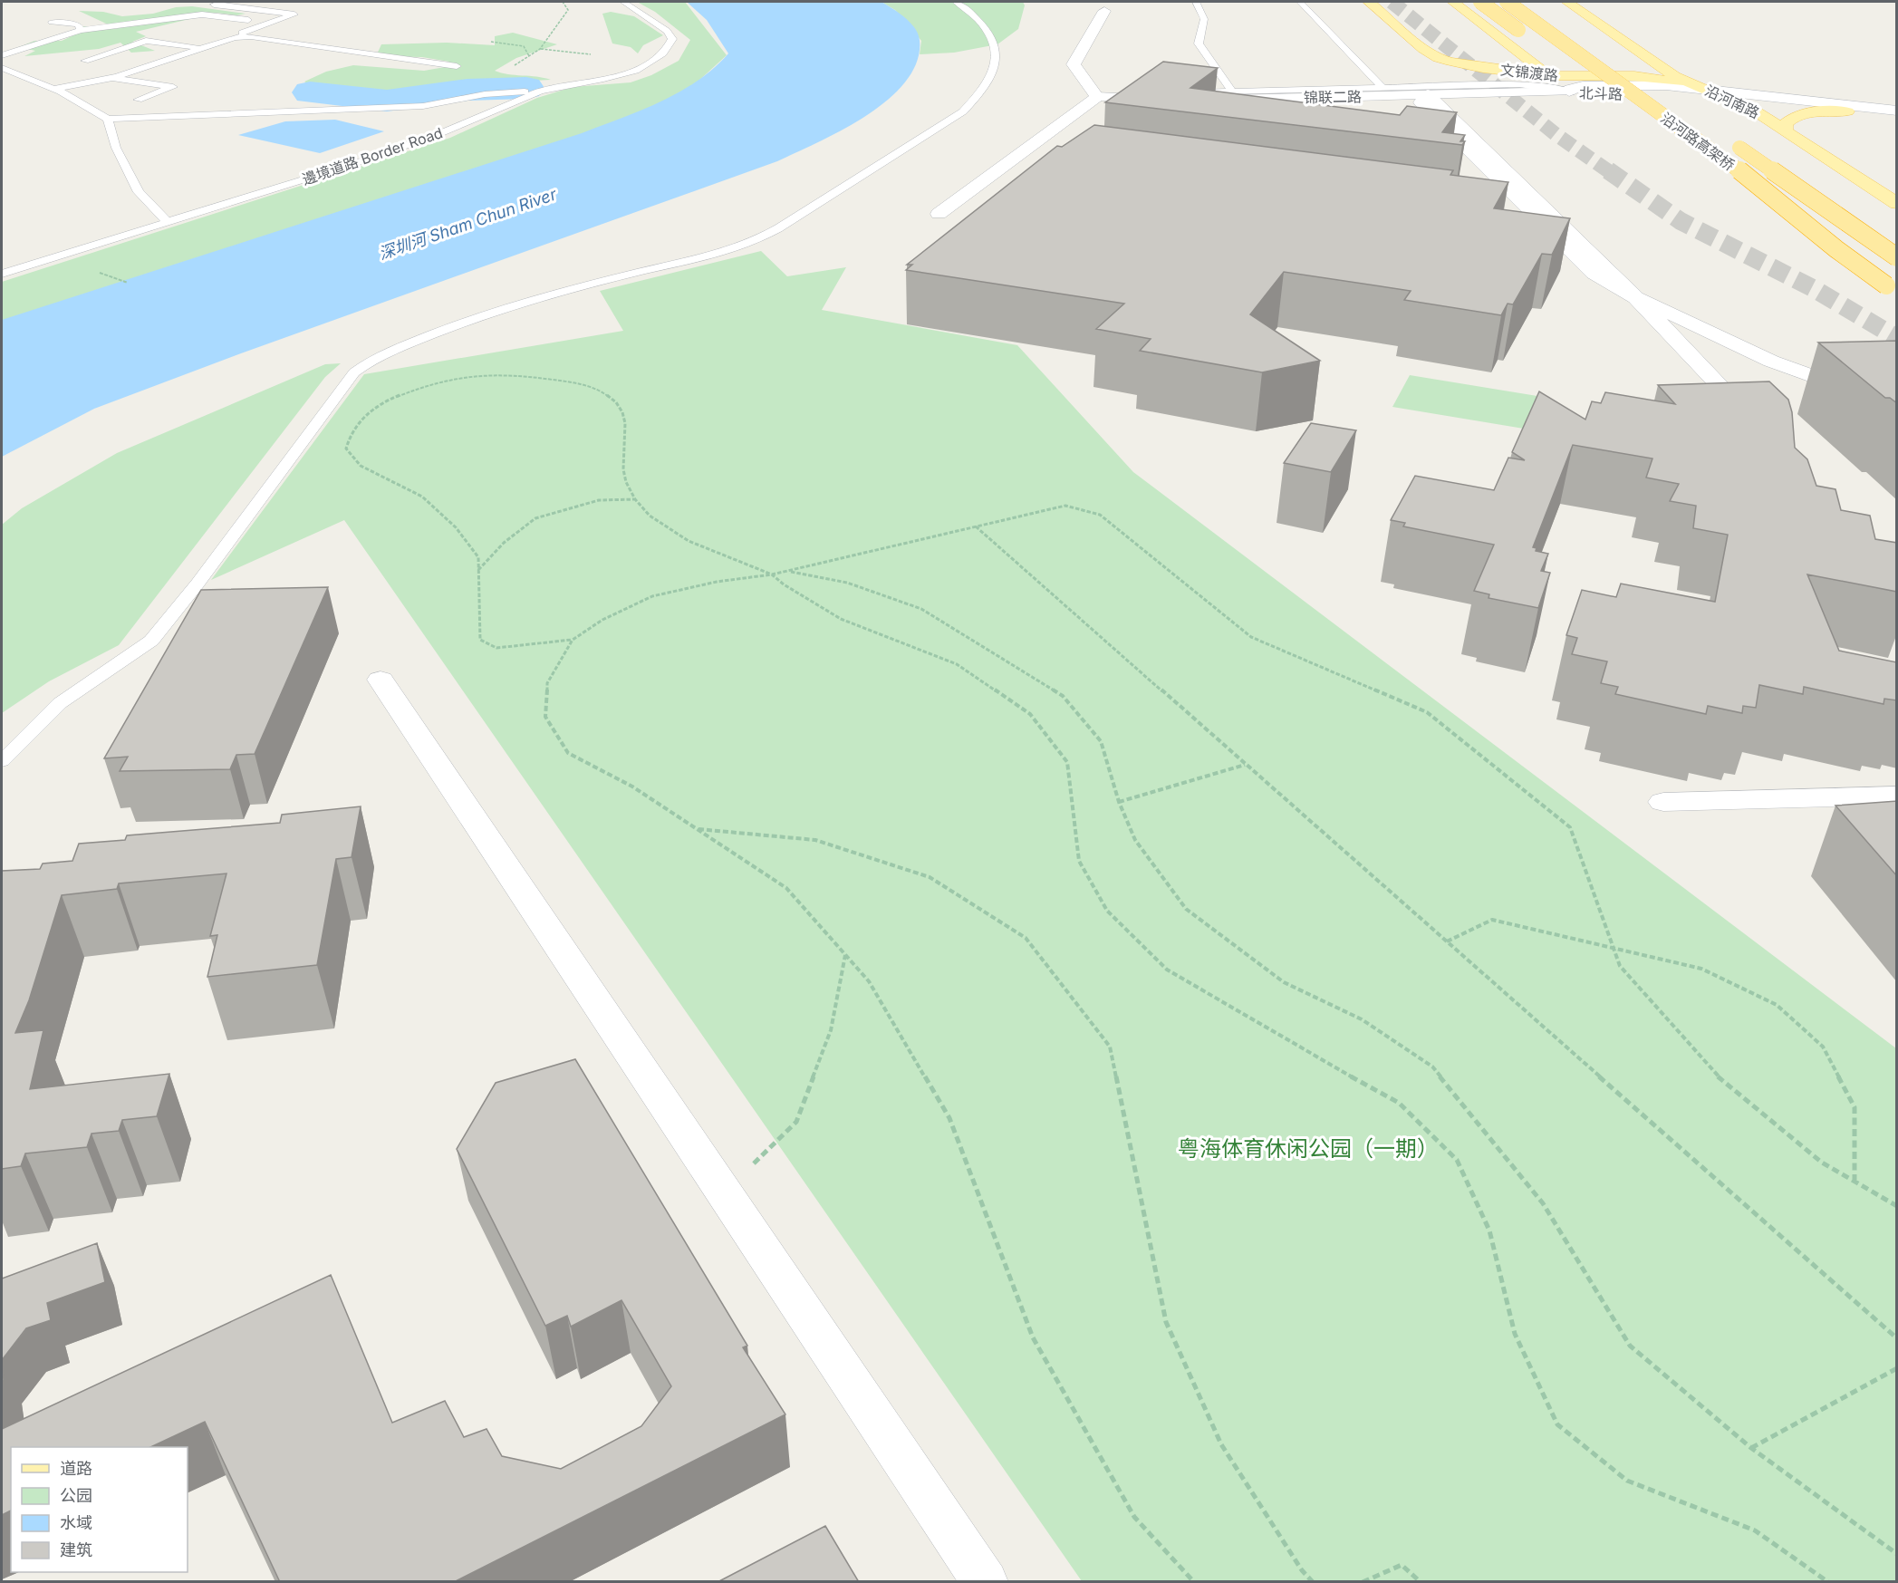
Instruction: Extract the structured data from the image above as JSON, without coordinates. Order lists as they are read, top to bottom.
{
  "streets": {
    "highway": ["沿河路高架桥"],
    "main road": ["文锦渡路", "沿河南路"],
    "street": ["北斗路", "锦联二路"],
    "lane": ["邊境道路 Border Road"]
  },
  "crossings": [
    ["文锦渡路", "北斗路"],
    ["文锦渡路", "沿河南路"],
    ["北斗路", "锦联二路"],
    ["北斗路", "沿河南路"]
  ],
  "water": ["深圳河 Sham Chun River"],
  "parks": ["粤海体育休闲公园（一期）"],
  "legend": [
    "道路",
    "公园",
    "水域",
    "建筑"
  ]
}
